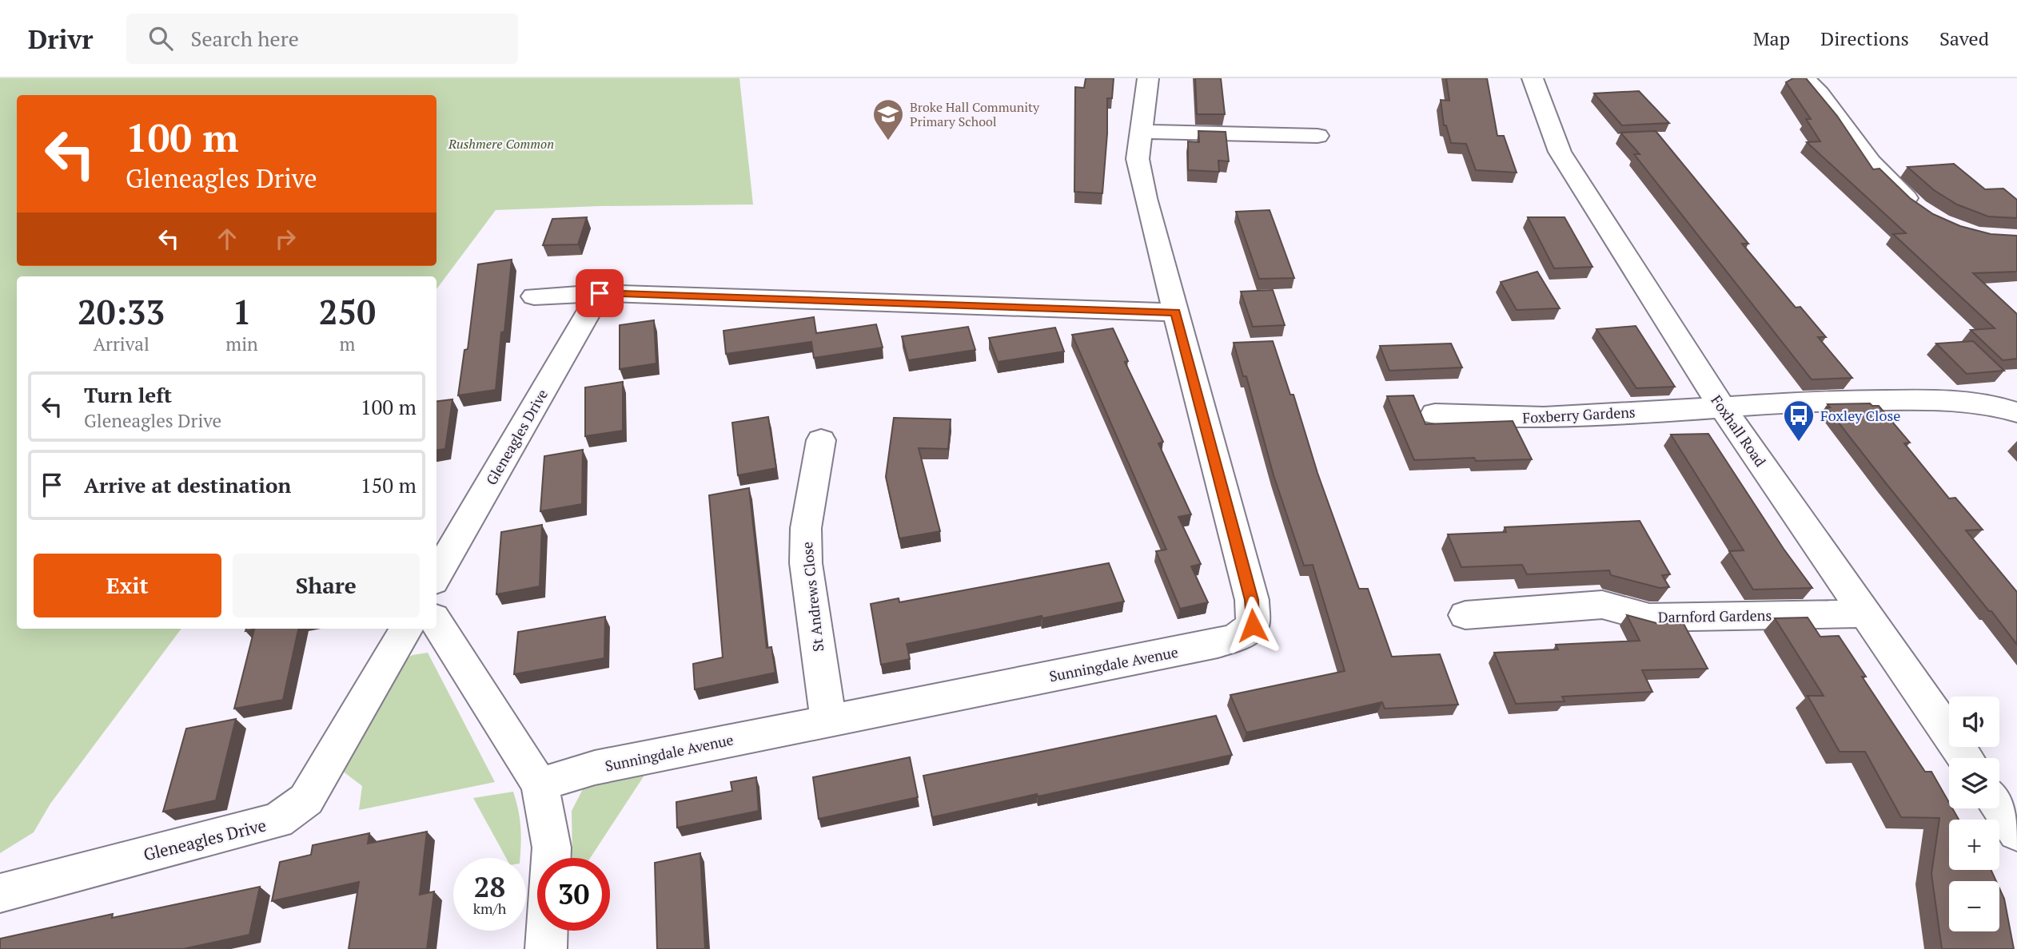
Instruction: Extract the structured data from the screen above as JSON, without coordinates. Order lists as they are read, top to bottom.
{
  "streets": {
    "street": [
      "Foxberry Gardens",
      "Foxhall Road",
      "Gleneagles Drive",
      "St Andrews Close",
      "Darnford Gardens",
      "Sunningdale Avenue"
    ]
  },
  "crossings": [
    ["Foxberry Gardens", "Foxhall Road"],
    ["Foxhall Road", "Darnford Gardens"],
    ["St Andrews Close", "Sunningdale Avenue"]
  ],
  "parks": ["Rushmere Common"],
  "places": {
    "school or university": ["Broke Hall Community Primary School"],
    "bus stop": ["Foxley Close"]
  },
  "page": {
    "header": "Drivr",
    "search": "Search here",
    "nav": ["Map", "Directions", "Saved"],
    "turn": ["100 m", "Gleneagles Drive"],
    "eta": [
      "20:33",
      "Arrival",
      "1",
      "min",
      "250",
      "m"
    ],
    "list": [
      {
        "name": "Turn left",
        "note": "Gleneagles Drive",
        "value": "100 m"
      },
      {
        "name": "Arrive at destination",
        "value": "150 m"
      }
    ],
    "buttons": ["Exit", "Share"],
    "map_buttons": ["+", "−"],
    "speed": "28 km/h",
    "limit": "30"
  }
}
